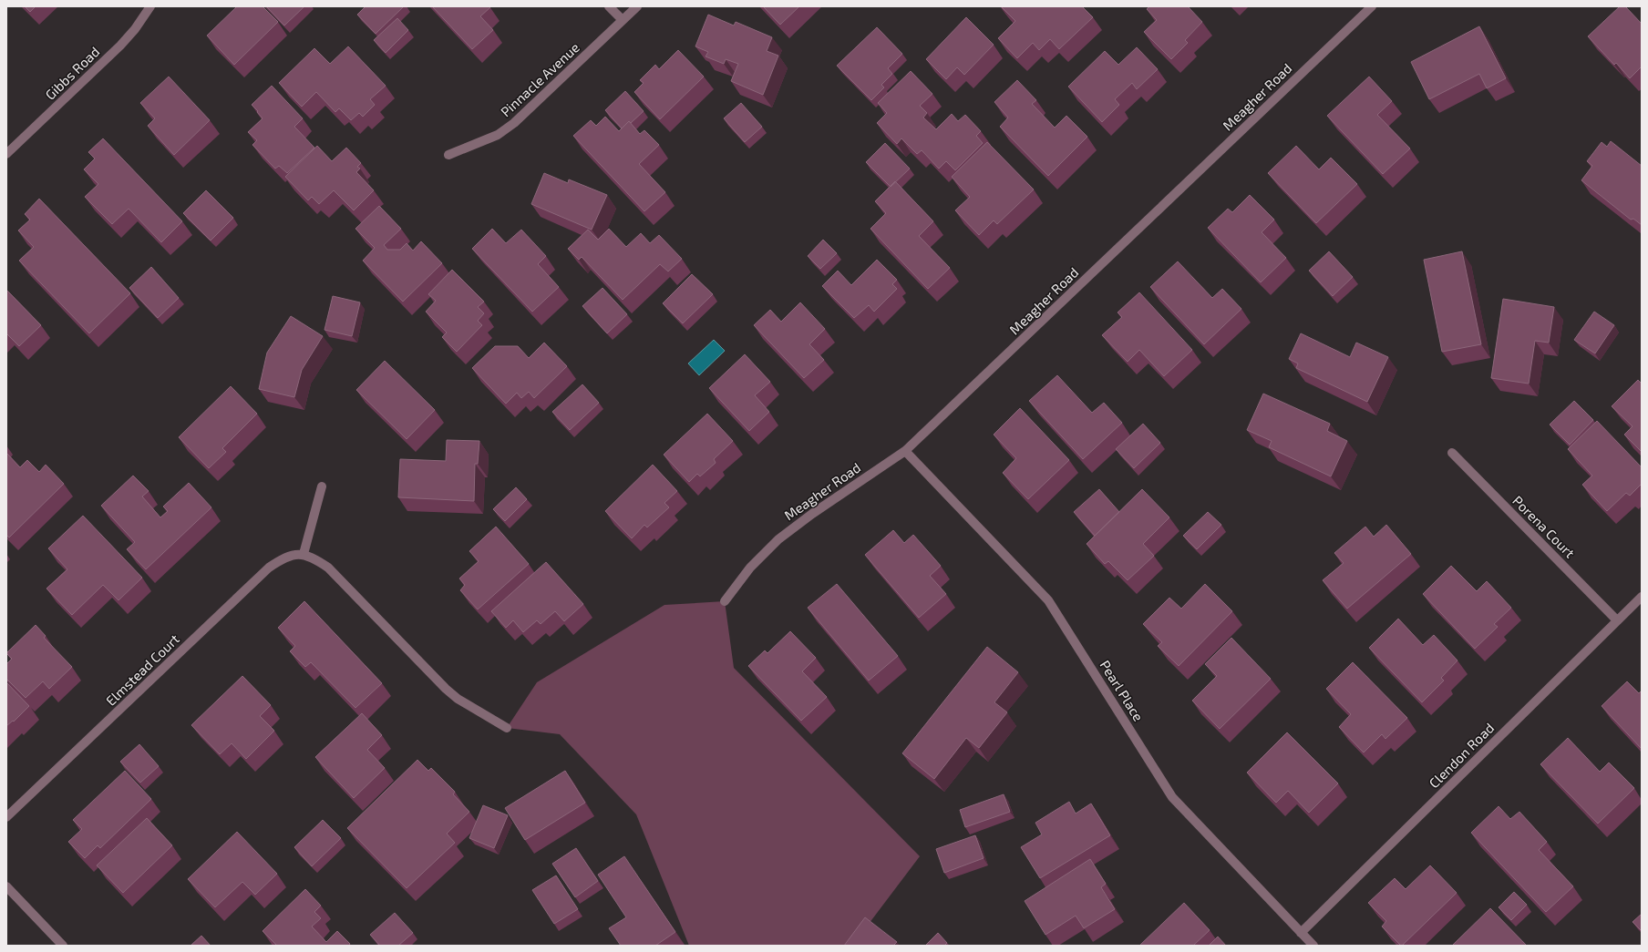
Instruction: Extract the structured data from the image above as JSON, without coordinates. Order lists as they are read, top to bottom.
{
  "streets": {
    "street": [
      "Gibbs Road",
      "Pinnacle Avenue",
      "Meagher Road",
      "Porena Court",
      "Elmstead Court",
      "Pearl Place",
      "Clendon Road"
    ]
  },
  "crossings": [
    ["Meagher Road", "Pearl Place"],
    ["Porena Court", "Clendon Road"],
    ["Pearl Place", "Clendon Road"]
  ]
}
